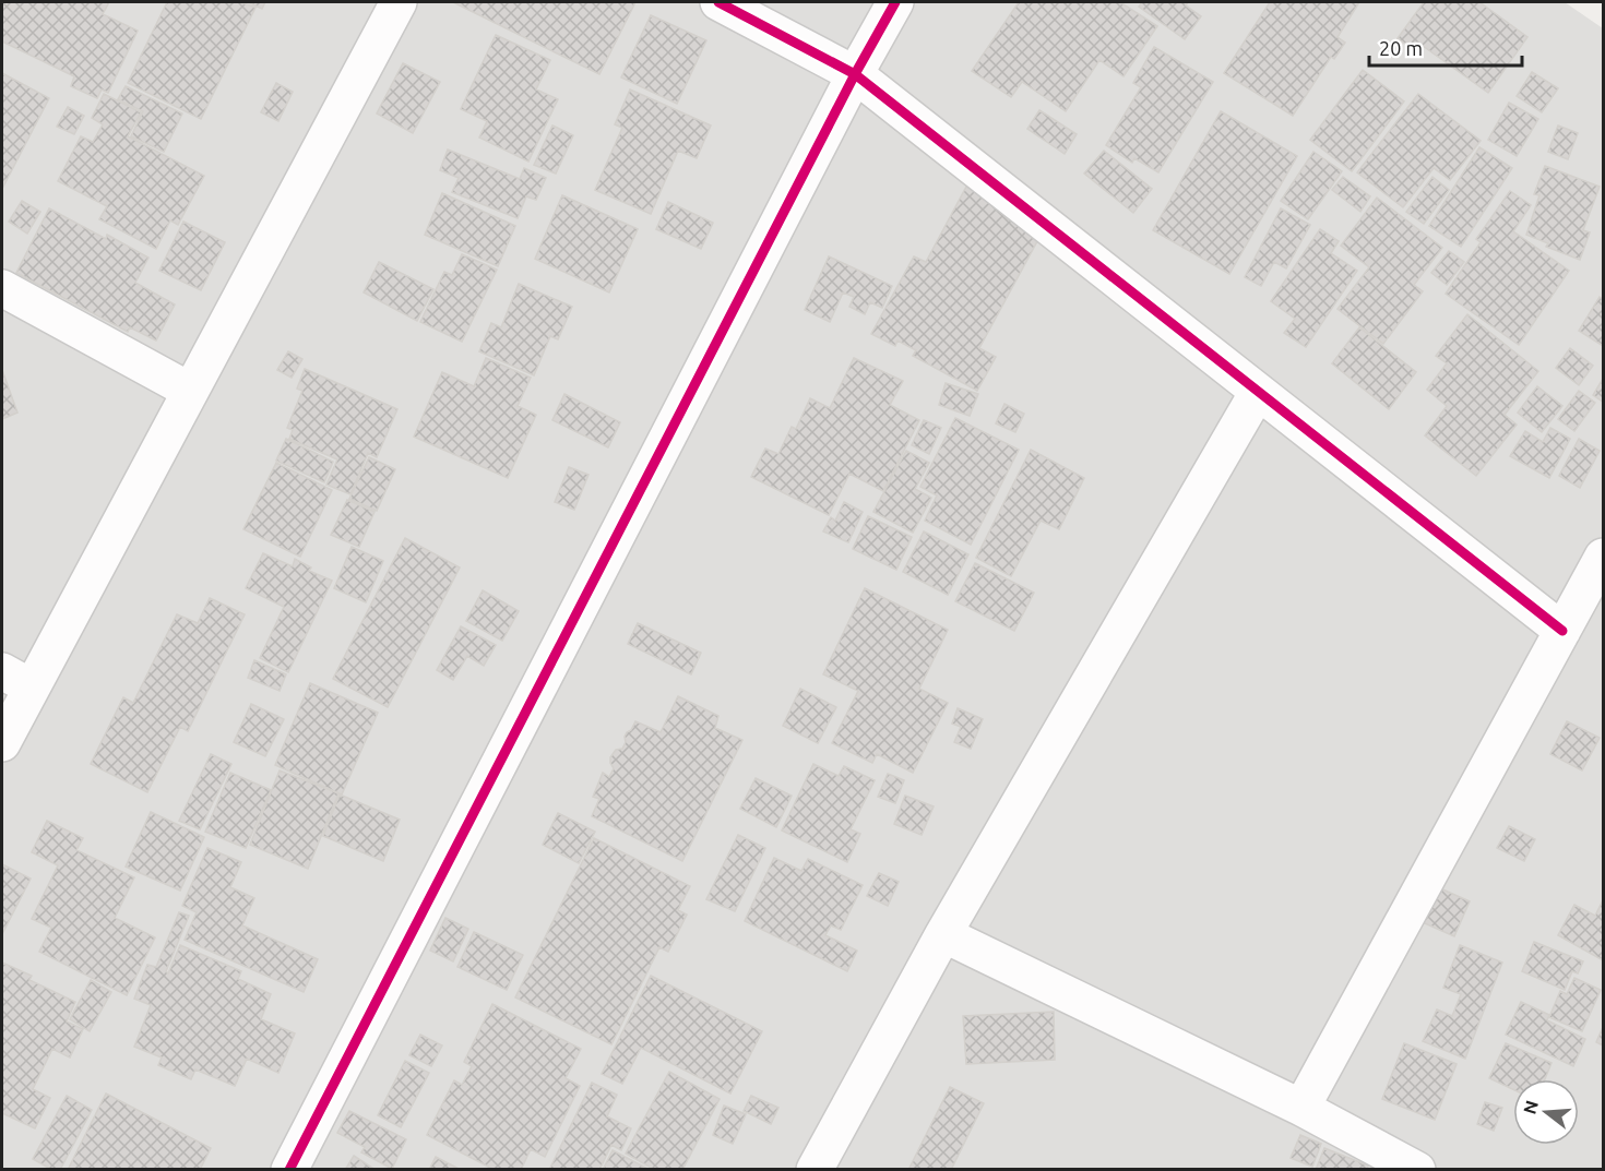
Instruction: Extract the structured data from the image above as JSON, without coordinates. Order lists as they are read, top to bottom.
{
  "scale_bar": "20 m",
  "north": "left"
}
